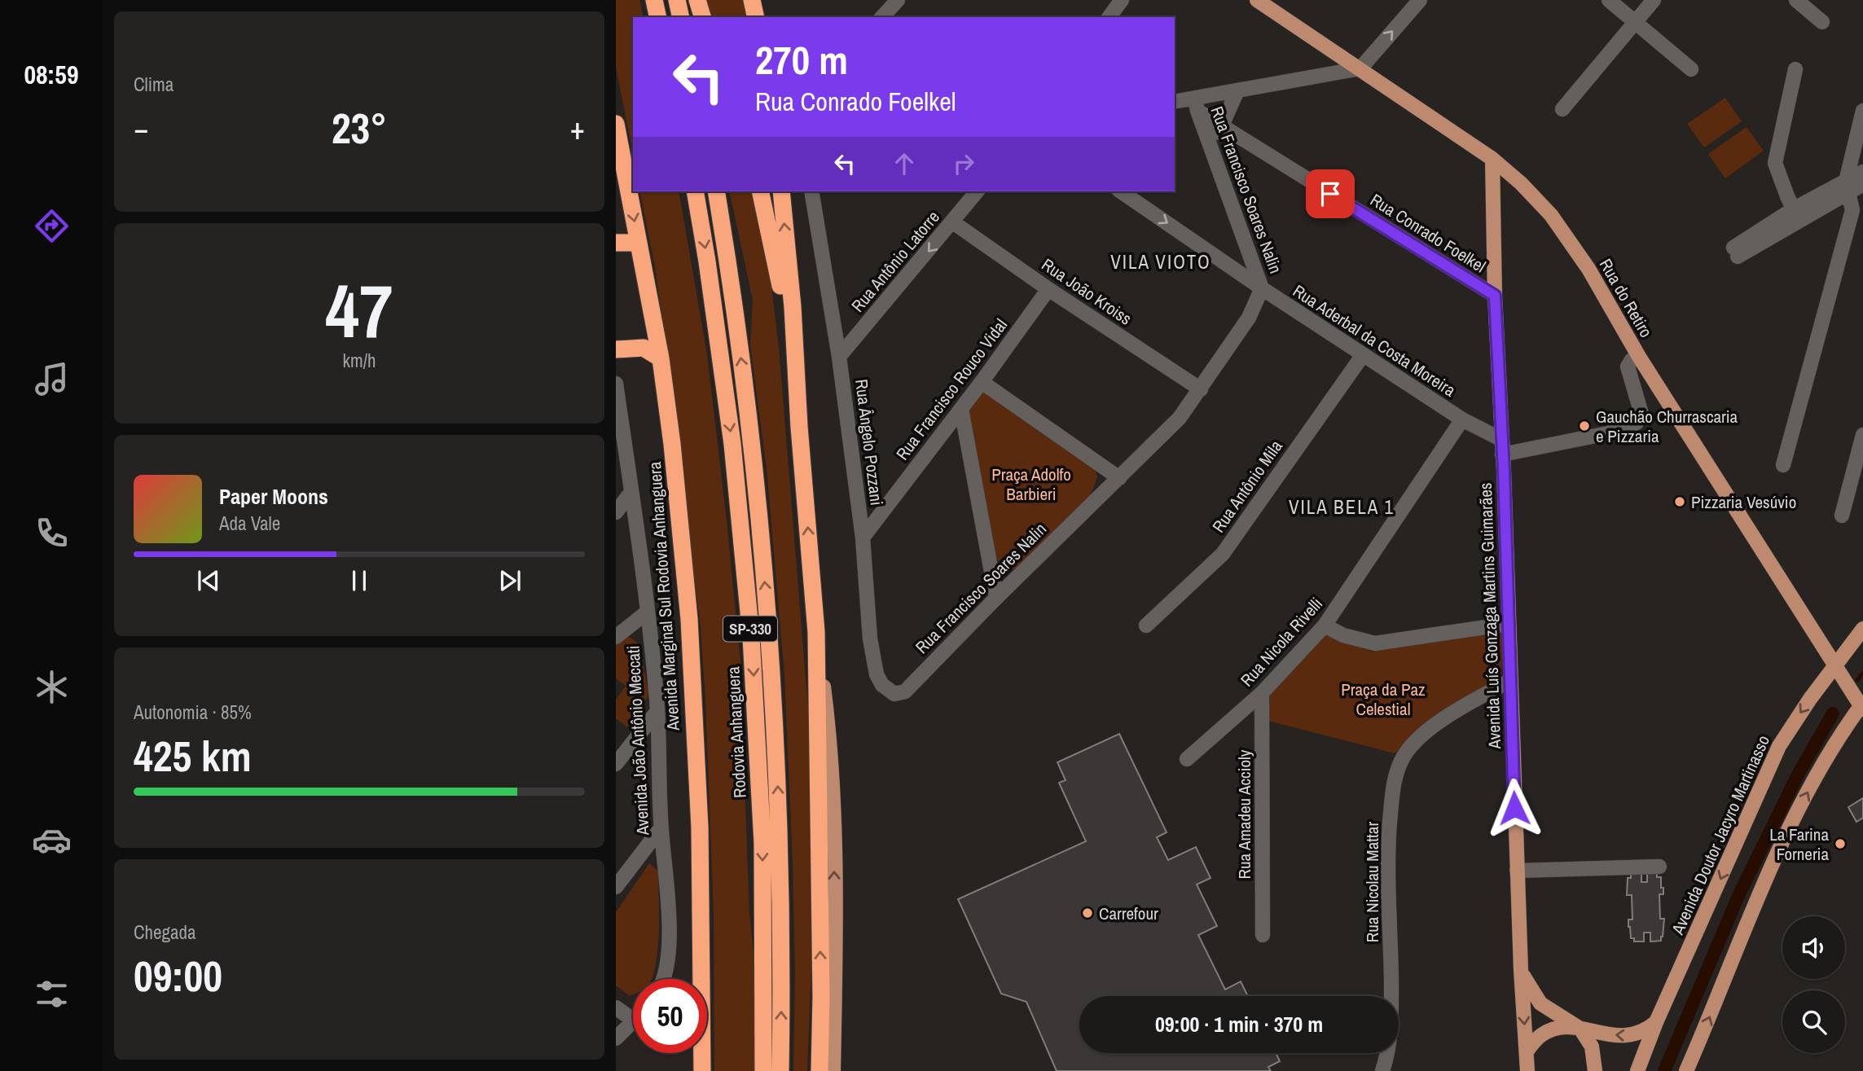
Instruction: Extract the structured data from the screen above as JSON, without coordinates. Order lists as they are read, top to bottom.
{
  "streets": {
    "highway": ["Avenida Marginal Sul Rodovia Anhanguera", "SP-330", "Rodovia Anhanguera"],
    "main road": ["Rua do Retiro", "Avenida Luís Gonzaga Martins Guimarães", "Avenida Doutor Jacyro Martinasso"],
    "street": [
      "Rua Francisco Soares Nalin",
      "Rua Conrado Foelkel",
      "Rua Antônio Latorre",
      "Rua João Kroiss",
      "Rua Aderbal da Costa Moreira",
      "Rua Francisco Rouco Vidal",
      "Rua Ângelo Pozzani",
      "Rua Antônio Mila",
      "Rua Nicola Rivelli",
      "Avenida João Antônio Meccati",
      "Rua Amadeu Accioly",
      "Rua Nicolau Mattar"
    ]
  },
  "crossings": [
    ["Rua Francisco Soares Nalin", "Rua Conrado Foelkel"],
    ["Rua Francisco Soares Nalin", "Rua João Kroiss"],
    ["Rua Francisco Soares Nalin", "Rua Aderbal da Costa Moreira"],
    ["Rua Francisco Soares Nalin", "Rua Ângelo Pozzani"],
    ["Rua Conrado Foelkel", "Avenida Luís Gonzaga Martins Guimarães"],
    ["Rua Antônio Latorre", "Rua João Kroiss"],
    ["Rua Antônio Latorre", "Rua Ângelo Pozzani"],
    ["Rua João Kroiss", "Rua Francisco Rouco Vidal"],
    ["Rua do Retiro", "Avenida Luís Gonzaga Martins Guimarães"],
    ["Rua do Retiro", "Avenida Doutor Jacyro Martinasso"],
    ["Rua Aderbal da Costa Moreira", "Rua Antônio Mila"],
    ["Rua Aderbal da Costa Moreira", "Avenida Luís Gonzaga Martins Guimarães"],
    ["Rua Aderbal da Costa Moreira", "Rua Nicola Rivelli"],
    ["Rua Francisco Rouco Vidal", "Rua Ângelo Pozzani"],
    ["Avenida Luís Gonzaga Martins Guimarães", "Rua Nicolau Mattar"],
    ["Rua Nicola Rivelli", "Rua Amadeu Accioly"]
  ],
  "one_way": ["Rua Antônio Latorre", "Rua Aderbal da Costa Moreira"],
  "districts": ["VILA VIOTO", "VILA BELA 1"],
  "parks": ["Praça Adolfo Barbieri", "Praça da Paz Celestial"],
  "places": [
    "Gauchão Churrascaria e Pizzaria",
    "Pizzaria Vesúvio",
    "La Farina Forneria",
    "Carrefour"
  ],
  "page": {
    "tabs": "08:59",
    "tile": [
      "Clima",
      ["47", "km/h"],
      ["Autonomia · 85%", "425 km"],
      ["Chegada", "09:00"]
    ],
    "turn": ["270 m", "Rua Conrado Foelkel"],
    "heat": ["−", "23°", "+"],
    "song": ["Paper Moons", "Ada Vale"],
    "limit": "50",
    "trip": "09:00 · 1 min · 370 m"
  }
}
